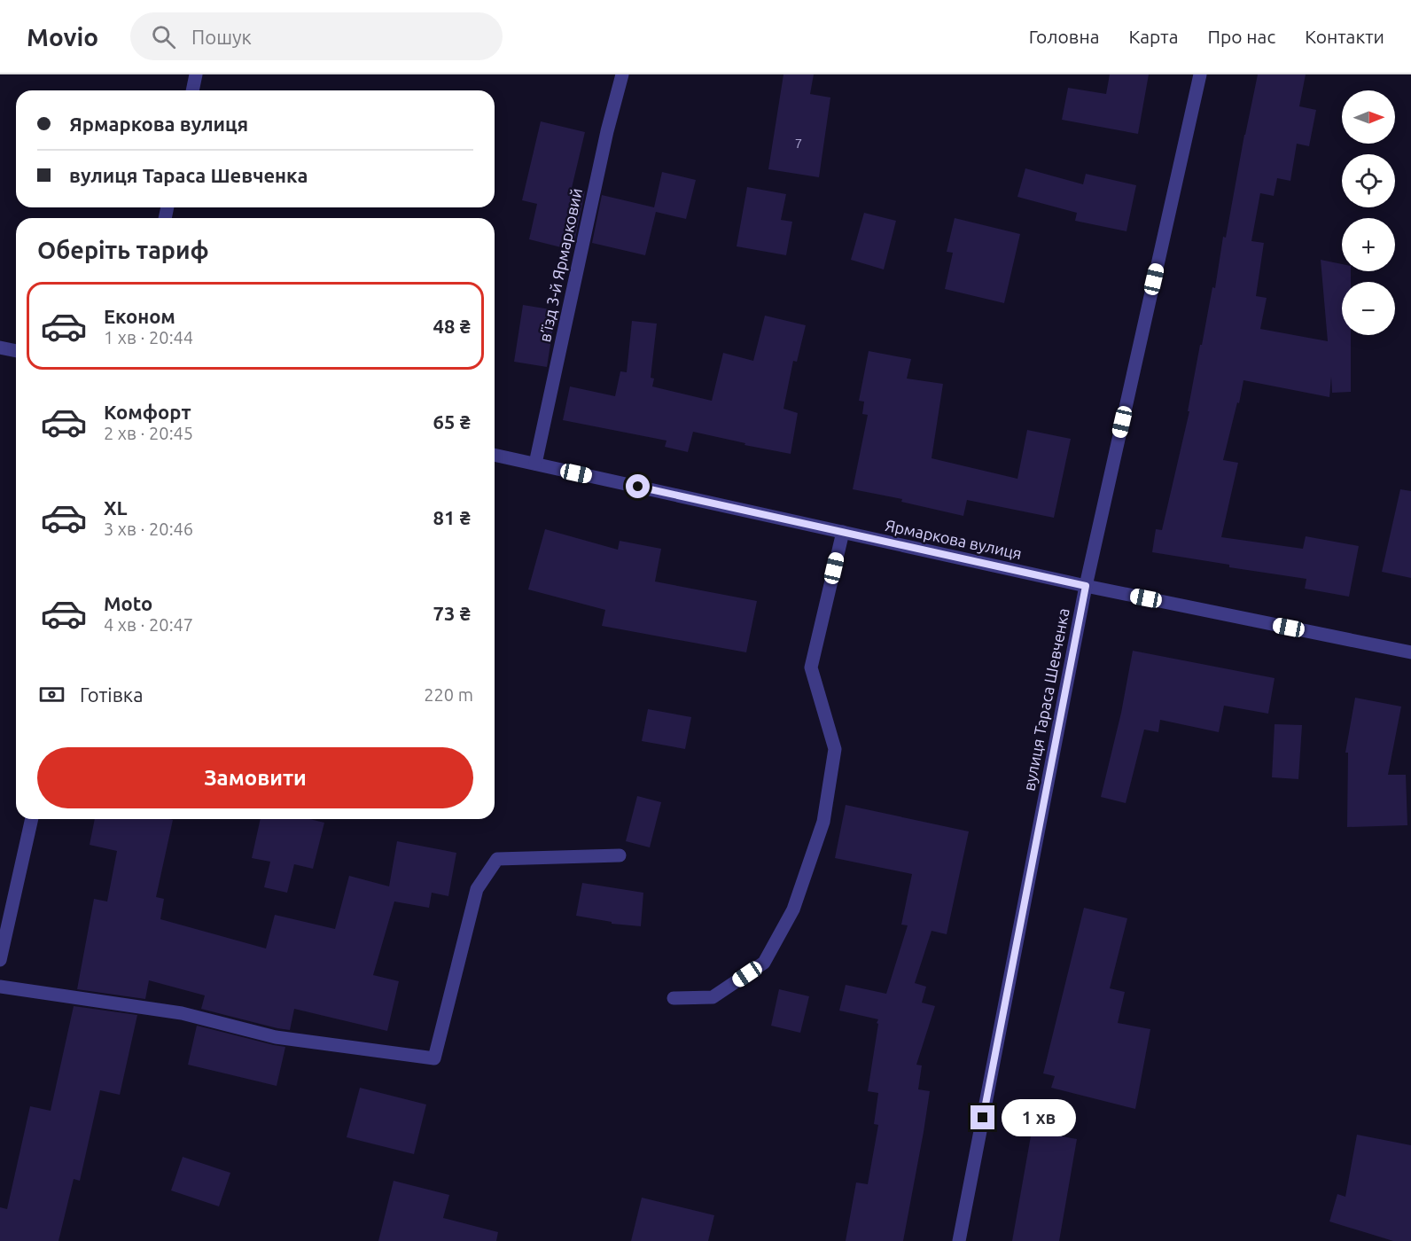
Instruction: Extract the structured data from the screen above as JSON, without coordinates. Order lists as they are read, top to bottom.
{
  "streets": {
    "street": ["в’їзд 3-й Ярмарковий", "Ярмаркова вулиця", "вулиця Тараса Шевченка"]
  },
  "crossings": [
    ["в’їзд 3-й Ярмарковий", "Ярмаркова вулиця"],
    ["Ярмаркова вулиця", "вулиця Тараса Шевченка"]
  ],
  "house_numbers": ["7"],
  "north": "right",
  "page": {
    "header": "Movio",
    "search": "Пошук",
    "nav": [
      "Головна",
      "Карта",
      "Про нас",
      "Контакти"
    ],
    "map_buttons": ["+", "−"],
    "banner": ["Ярмаркова вулиця", "вулиця Тараса Шевченка"],
    "heading": "Оберіть тариф",
    "list": [
      {
        "name": "Економ",
        "note": "1 хв · 20:44",
        "value": "48 ₴"
      },
      {
        "name": "Комфорт",
        "note": "2 хв · 20:45",
        "value": "65 ₴"
      },
      {
        "name": "XL",
        "note": "3 хв · 20:46",
        "value": "81 ₴"
      },
      {
        "name": "Moto",
        "note": "4 хв · 20:47",
        "value": "73 ₴"
      }
    ],
    "pay": ["Готівка", "220 m"],
    "buttons": "Замовити",
    "bubble": "1 хв"
  }
}
